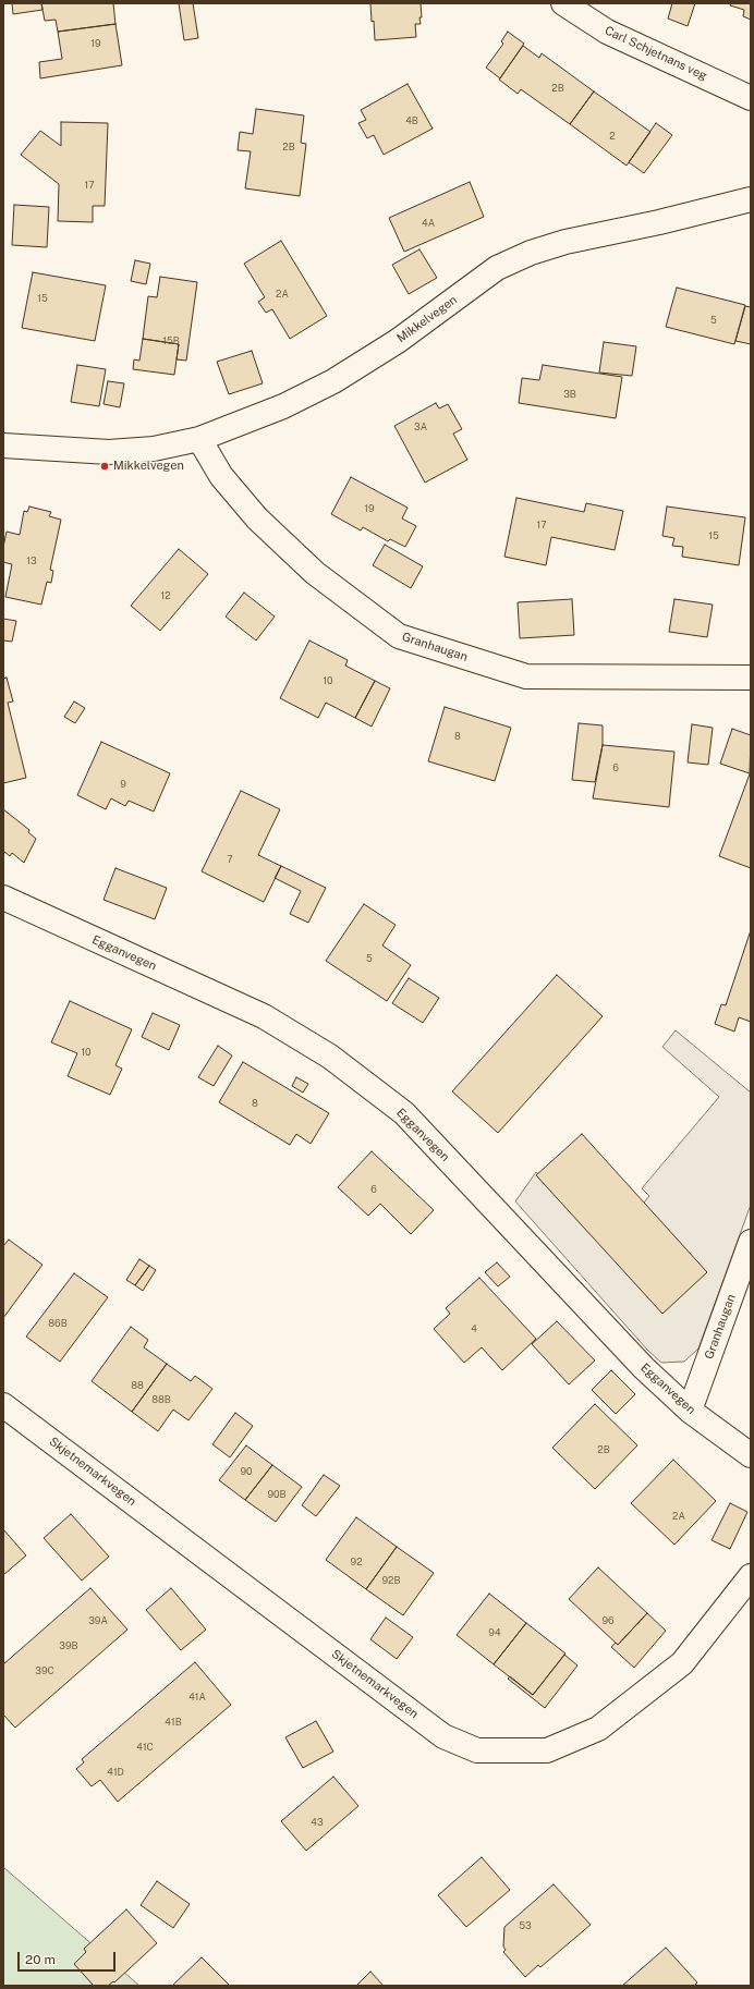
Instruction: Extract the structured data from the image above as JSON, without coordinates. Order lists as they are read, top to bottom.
{
  "streets": {
    "street": [
      "Carl Schjetnans veg",
      "Mikkelvegen",
      "Granhaugan",
      "Egganvegen",
      "Skjetnemarkvegen"
    ]
  },
  "crossings": [
    ["Mikkelvegen", "Granhaugan"],
    ["Granhaugan", "Egganvegen"]
  ],
  "places": ["Mikkelvegen"],
  "house_numbers": [
    "19",
    "2B",
    "4B",
    "2",
    "2B",
    "17",
    "4A",
    "2A",
    "15",
    "5",
    "15B",
    "3B",
    "3A",
    "19",
    "17",
    "15",
    "13",
    "12",
    "10",
    "8",
    "6",
    "9",
    "7",
    "5",
    "10",
    "8",
    "6",
    "86B",
    "4",
    "88",
    "88B",
    "2B",
    "90",
    "90B",
    "2A",
    "92",
    "92B",
    "39A",
    "96",
    "94",
    "39B",
    "39C",
    "41A",
    "41B",
    "41C",
    "41D",
    "43",
    "53"
  ],
  "scale_bar": "20 m"
}
